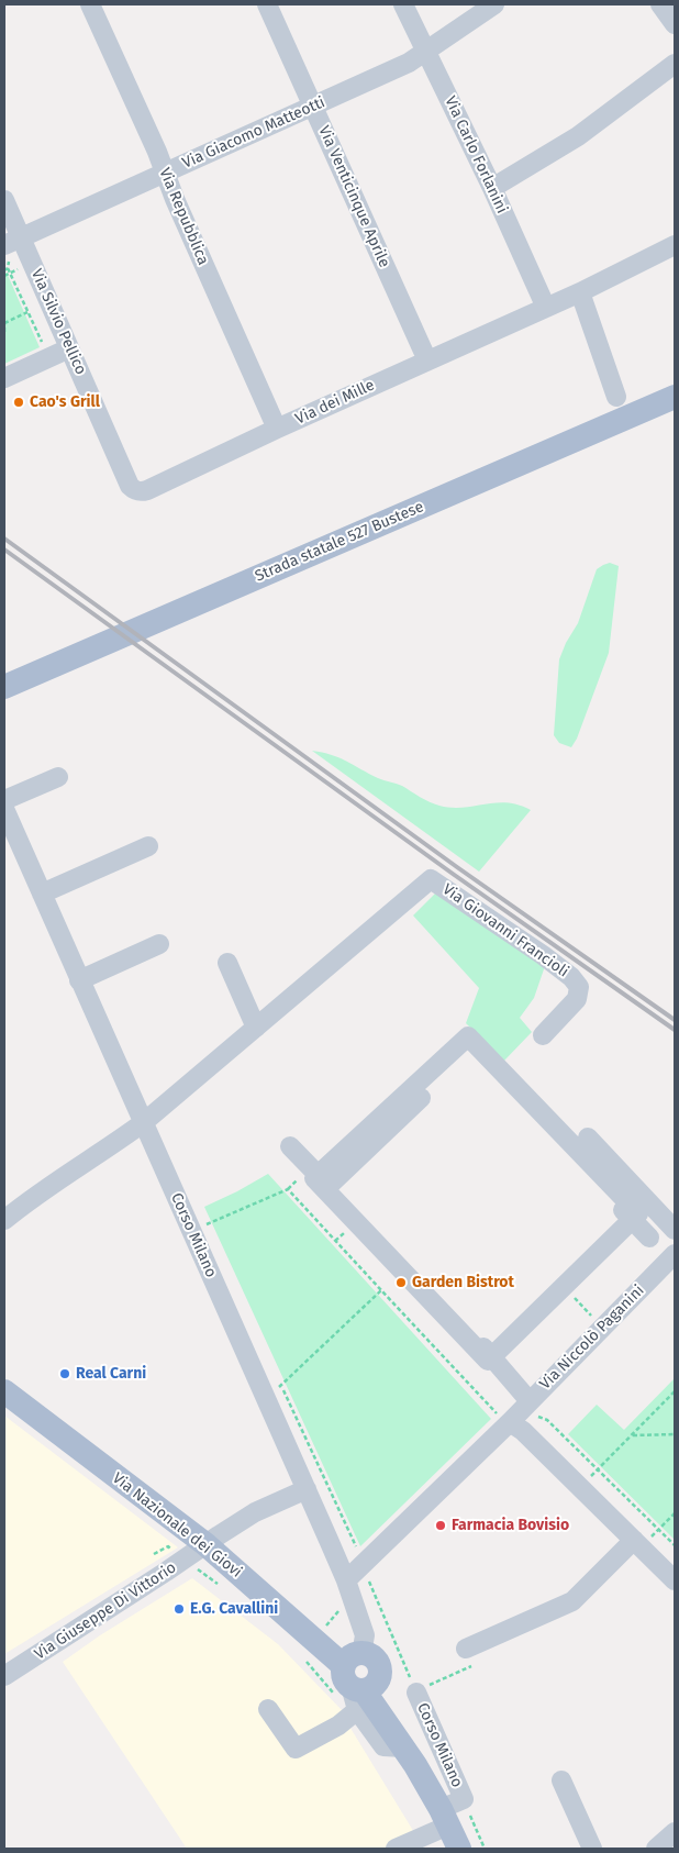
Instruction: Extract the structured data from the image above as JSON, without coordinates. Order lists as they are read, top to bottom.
{
  "streets": {
    "main road": ["Strada statale 527 Bustese", "Via Nazionale dei Giovi"],
    "street": [
      "Via Giacomo Matteotti",
      "Via Carlo Forlanini",
      "Via Venticinque Aprile",
      "Via Repubblica",
      "Via Silvio Pellico",
      "Via dei Mille",
      "Via Giovanni Francioli",
      "Corso Milano",
      "Via Niccolò Paganini",
      "Via Giuseppe Di Vittorio"
    ]
  },
  "crossings": [
    ["Via Giacomo Matteotti", "Via Carlo Forlanini"],
    ["Via Giacomo Matteotti", "Via Venticinque Aprile"],
    ["Via Giacomo Matteotti", "Via Repubblica"],
    ["Via Giacomo Matteotti", "Via Silvio Pellico"],
    ["Via Carlo Forlanini", "Via dei Mille"],
    ["Via Venticinque Aprile", "Via dei Mille"],
    ["Via Repubblica", "Via dei Mille"],
    ["Via Silvio Pellico", "Via dei Mille"],
    ["Via Giovanni Francioli", "Corso Milano"],
    ["Corso Milano", "Via Niccolò Paganini"],
    ["Corso Milano", "Via Nazionale dei Giovi"],
    ["Via Nazionale dei Giovi", "Via Giuseppe Di Vittorio"]
  ],
  "places": [
    "Cao's Grill",
    "Garden Bistrot",
    "Real Carni",
    "Farmacia Bovisio",
    "E.G. Cavallini"
  ]
}
